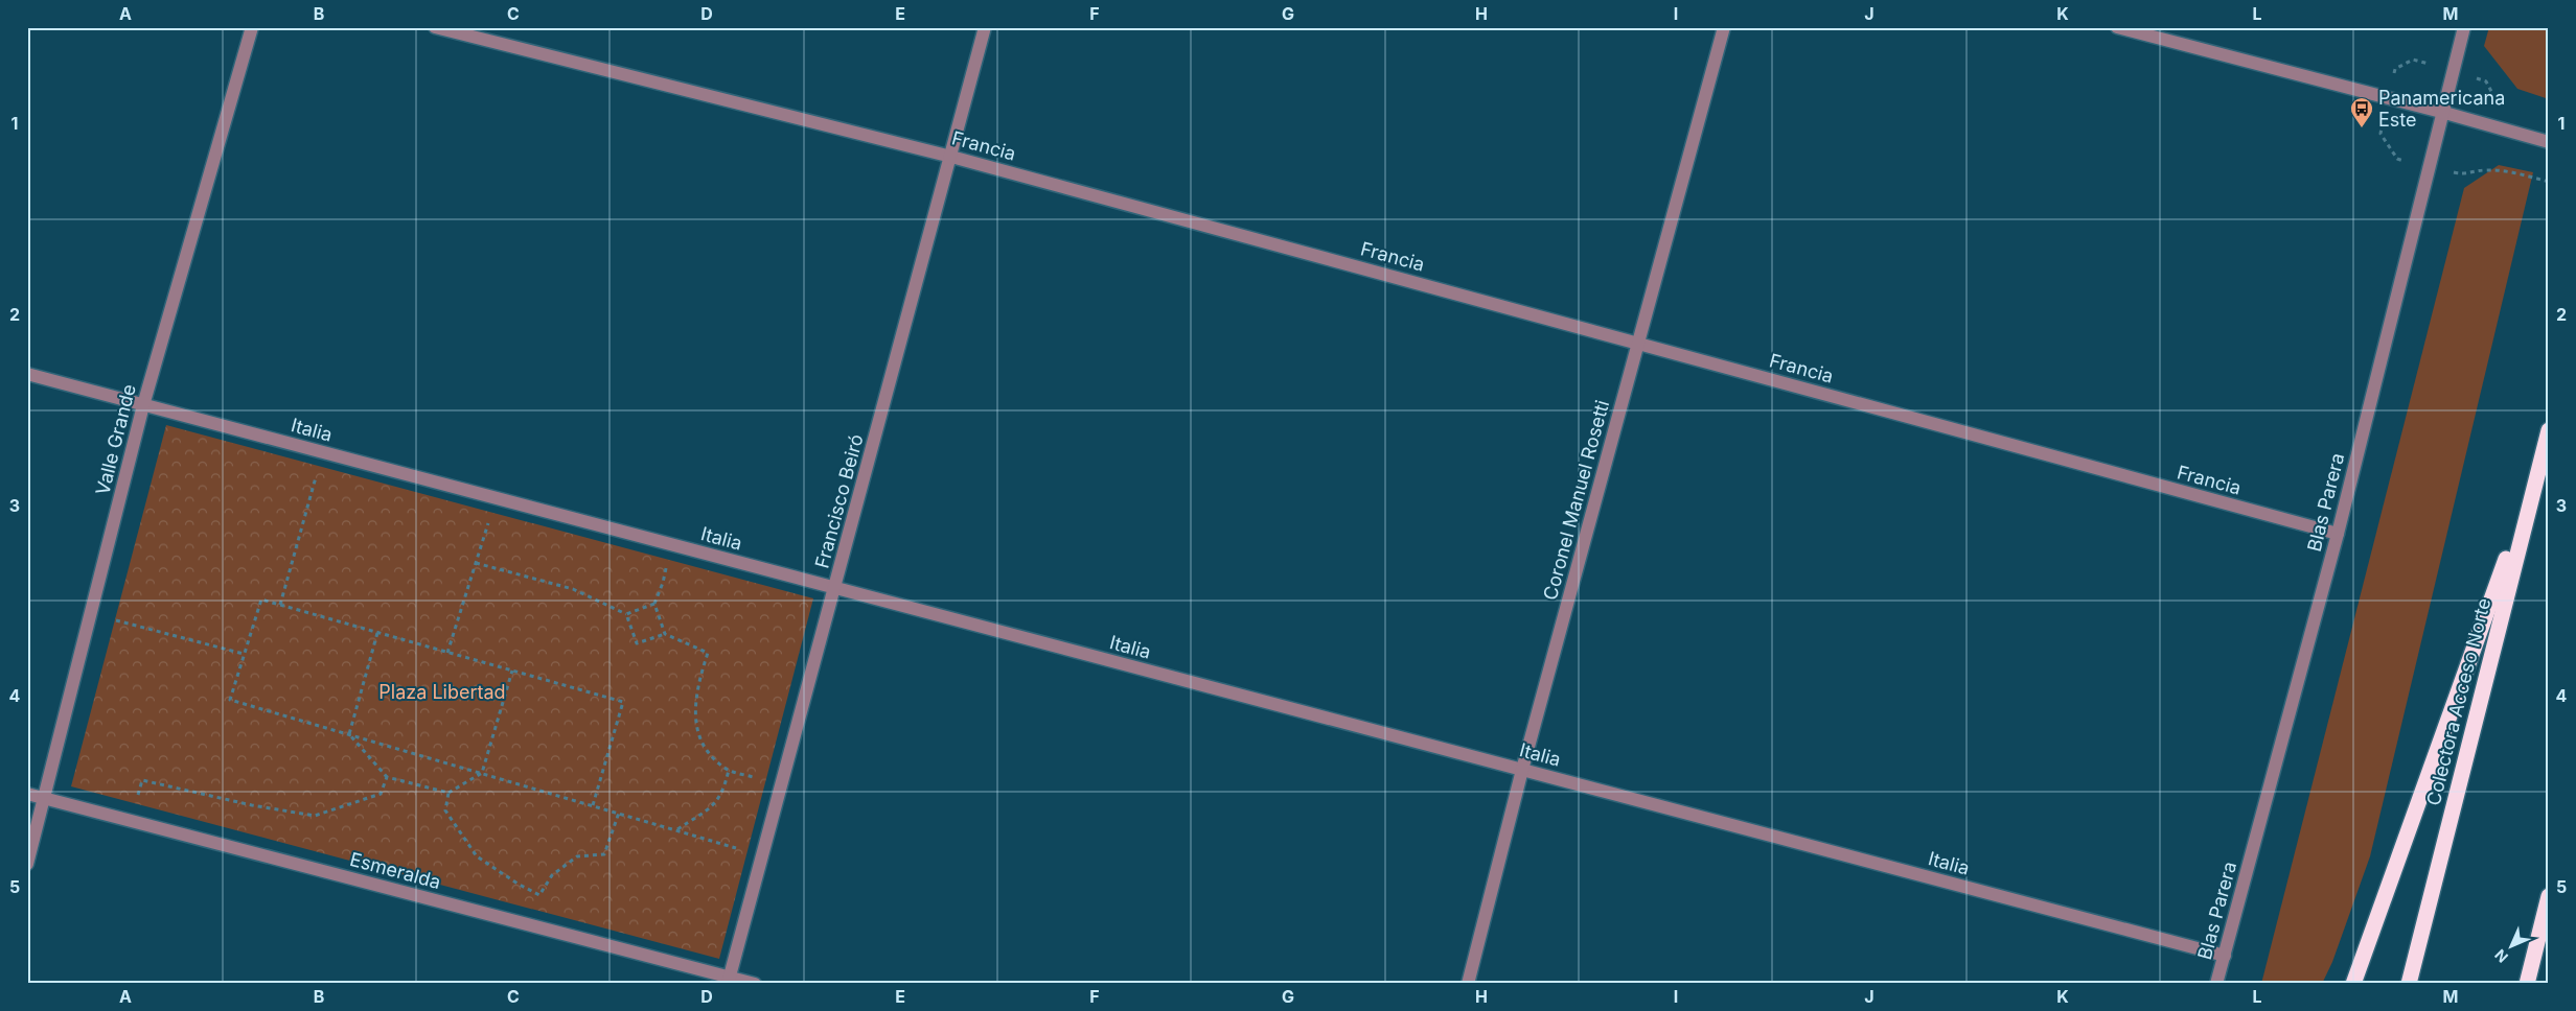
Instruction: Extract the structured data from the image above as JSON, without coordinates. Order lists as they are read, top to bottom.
{
  "streets": {
    "highway": ["Colectora Acceso Norte"],
    "street": [
      "Francia",
      "Italia",
      "Valle Grande",
      "Coronel Manuel Rosetti",
      "Francisco Beiró",
      "Blas Parera",
      "Esmeralda"
    ]
  },
  "crossings": [
    ["Francia", "Coronel Manuel Rosetti"],
    ["Francia", "Francisco Beiró"],
    ["Francia", "Blas Parera"],
    ["Italia", "Valle Grande"],
    ["Italia", "Coronel Manuel Rosetti"],
    ["Italia", "Francisco Beiró"],
    ["Italia", "Blas Parera"],
    ["Valle Grande", "Esmeralda"],
    ["Francisco Beiró", "Esmeralda"]
  ],
  "parks": ["Plaza Libertad"],
  "places": {
    "bus stop": ["Panamericana Este"]
  },
  "north": "bottom left",
  "grid": {
    "columns": [
      "A",
      "B",
      "C",
      "D",
      "E",
      "F",
      "G",
      "H",
      "I",
      "J",
      "K",
      "L",
      "M"
    ],
    "rows": [
      "1",
      "2",
      "3",
      "4",
      "5"
    ]
  }
}
